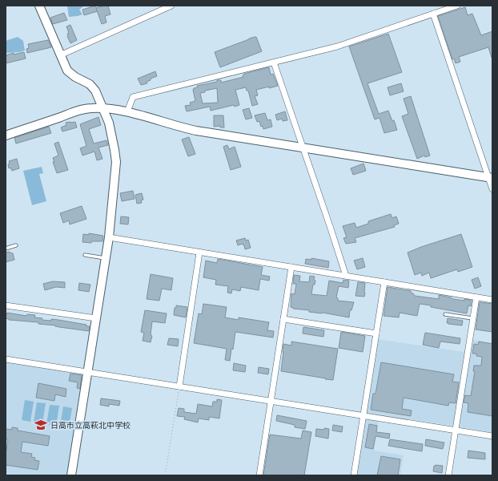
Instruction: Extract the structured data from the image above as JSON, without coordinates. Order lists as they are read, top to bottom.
{
  "places": {
    "school or university": ["日高市立高萩北中学校"]
  }
}
